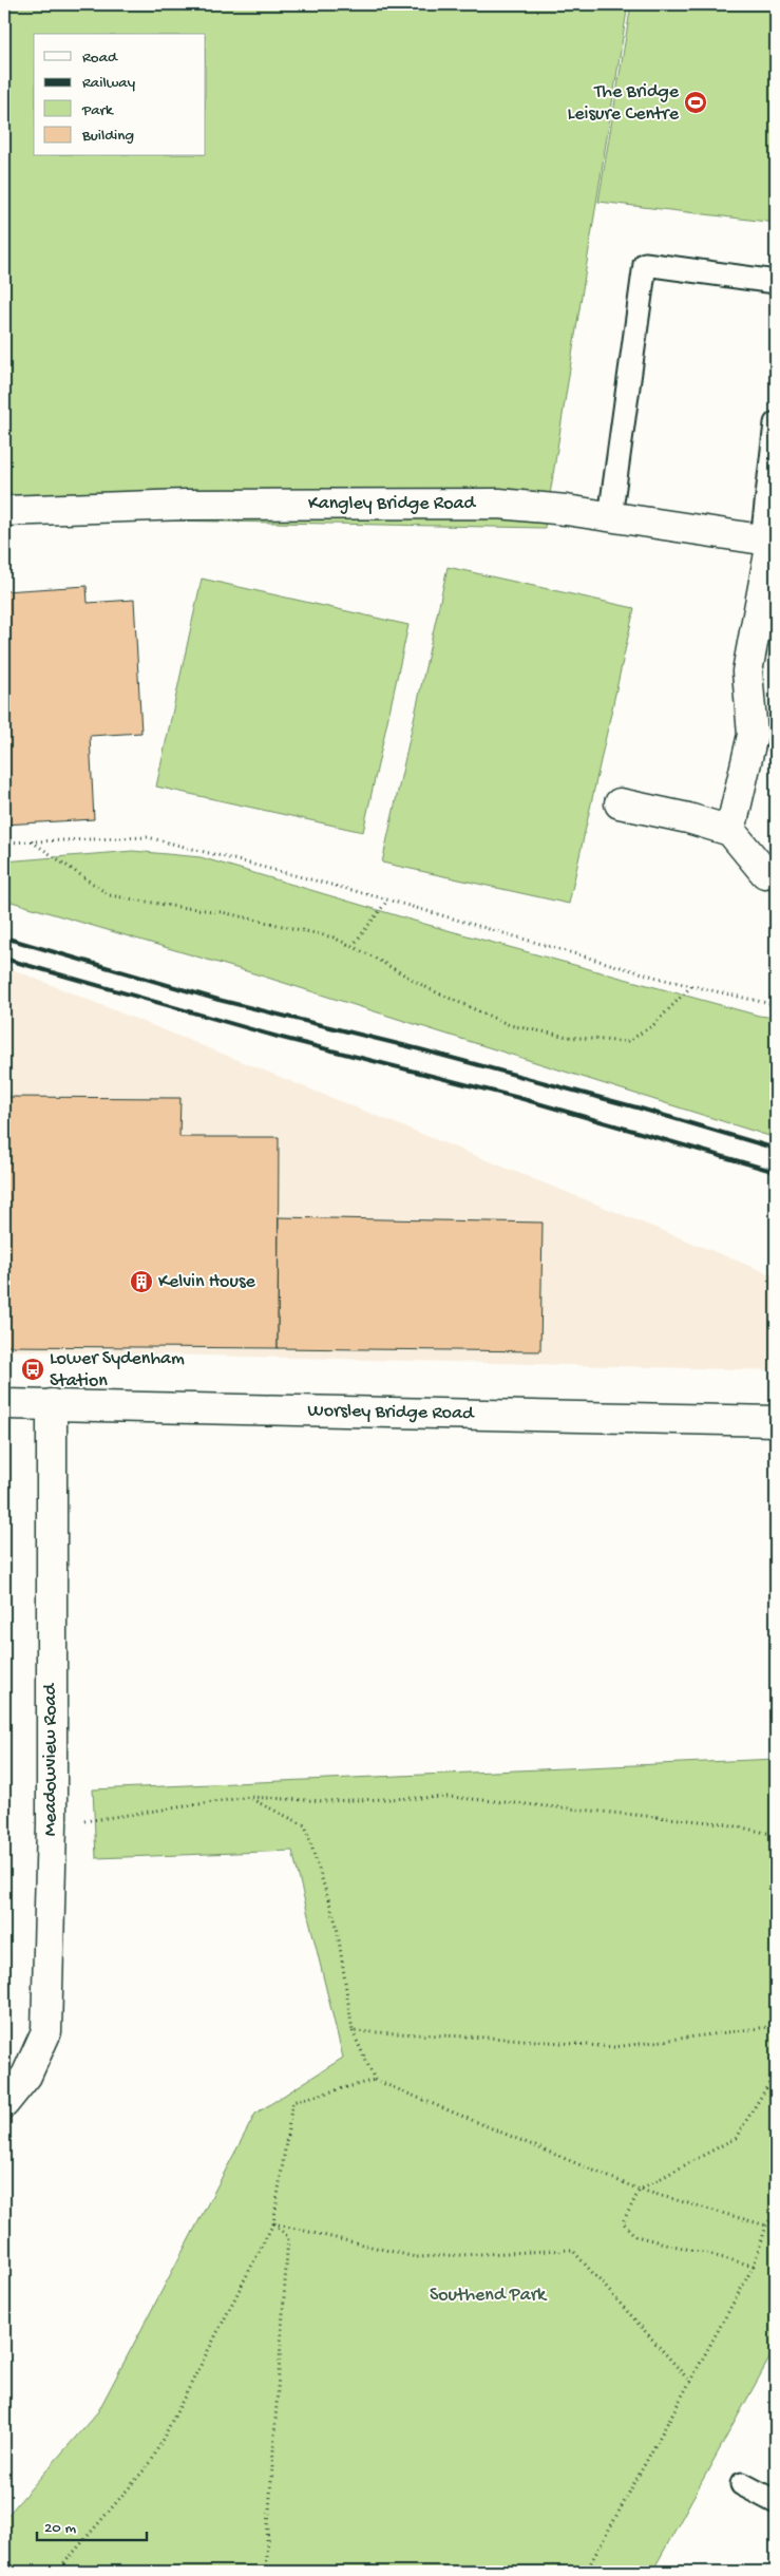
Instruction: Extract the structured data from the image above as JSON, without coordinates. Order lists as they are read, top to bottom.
{
  "streets": {
    "street": ["Kangley Bridge Road", "Worsley Bridge Road", "Meadowview Road"]
  },
  "crossings": [
    ["Worsley Bridge Road", "Meadowview Road"]
  ],
  "parks": ["Southend Park"],
  "places": {
    "sports": ["The Bridge Leisure Centre"],
    "building": ["Kelvin House"],
    "bus stop": ["Lower Sydenham Station"]
  },
  "legend": [
    "Road",
    "Railway",
    "Park",
    "Building"
  ],
  "scale_bar": "20 m"
}
